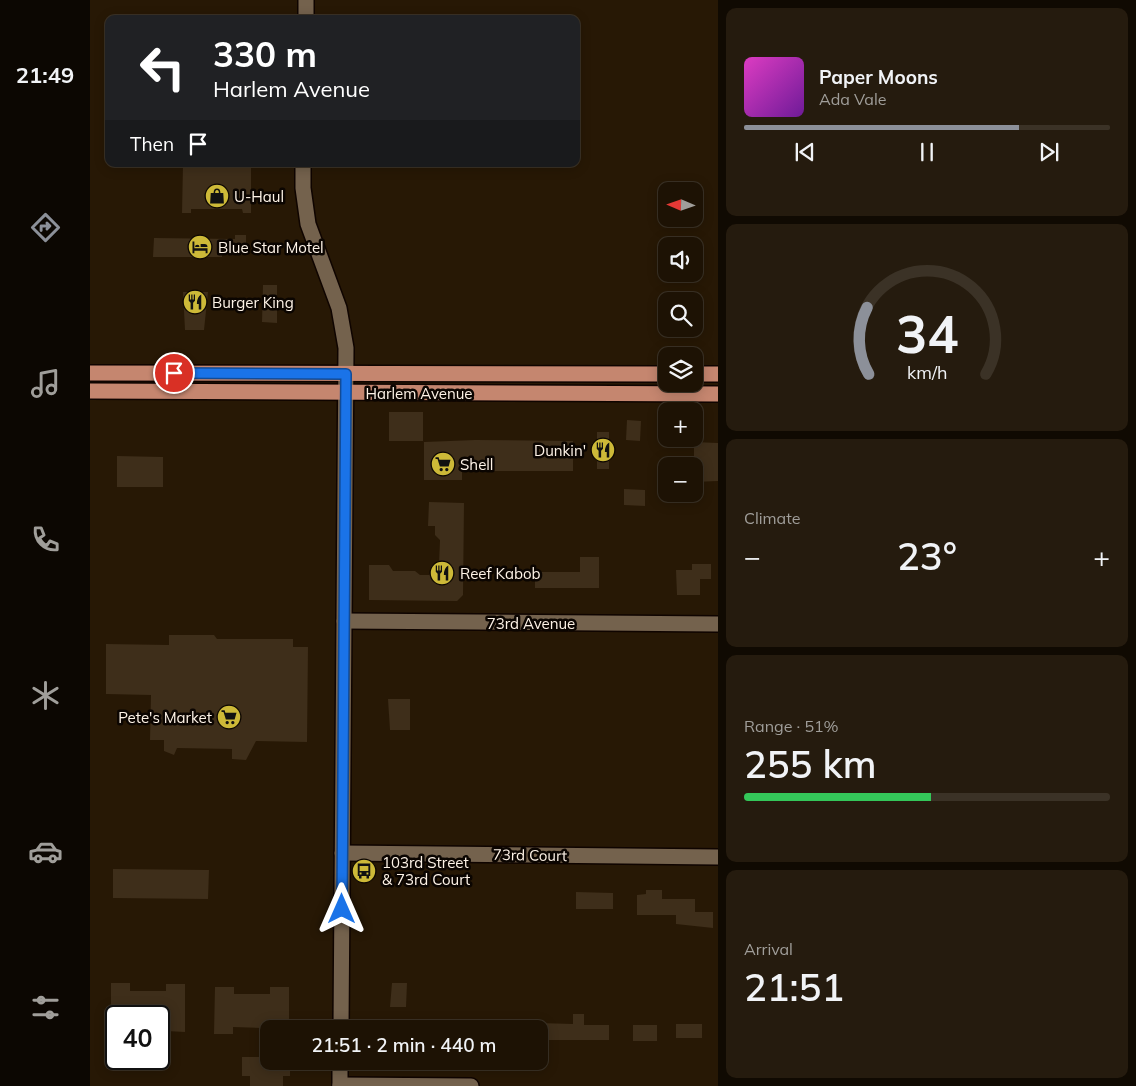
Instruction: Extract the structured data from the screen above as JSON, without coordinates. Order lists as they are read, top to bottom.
{
  "streets": {
    "main road": ["Harlem Avenue"],
    "street": ["73rd Avenue", "73rd Court"]
  },
  "places": {
    "shop": ["U-Haul"],
    "hotel": ["Blue Star Motel"],
    "restaurant": ["Burger King", "Dunkin'", "Reef Kabob"],
    "supermarket": ["Shell", "Pete's Market"],
    "bus stop": ["103rd Street & 73rd Court"]
  },
  "north": "left",
  "page": {
    "tabs": "21:49",
    "turn": ["330 m", "Harlem Avenue"],
    "song": ["Paper Moons", "Ada Vale"],
    "then": "Then",
    "map_buttons": ["+", "−"],
    "tile": [
      "Climate",
      ["Range · 51%", "255 km"],
      ["Arrival", "21:51"]
    ],
    "heat": ["−", "23°", "+"],
    "limit": "40",
    "trip": "21:51 · 2 min · 440 m",
    "gauge": ["34", "km/h"]
  }
}
